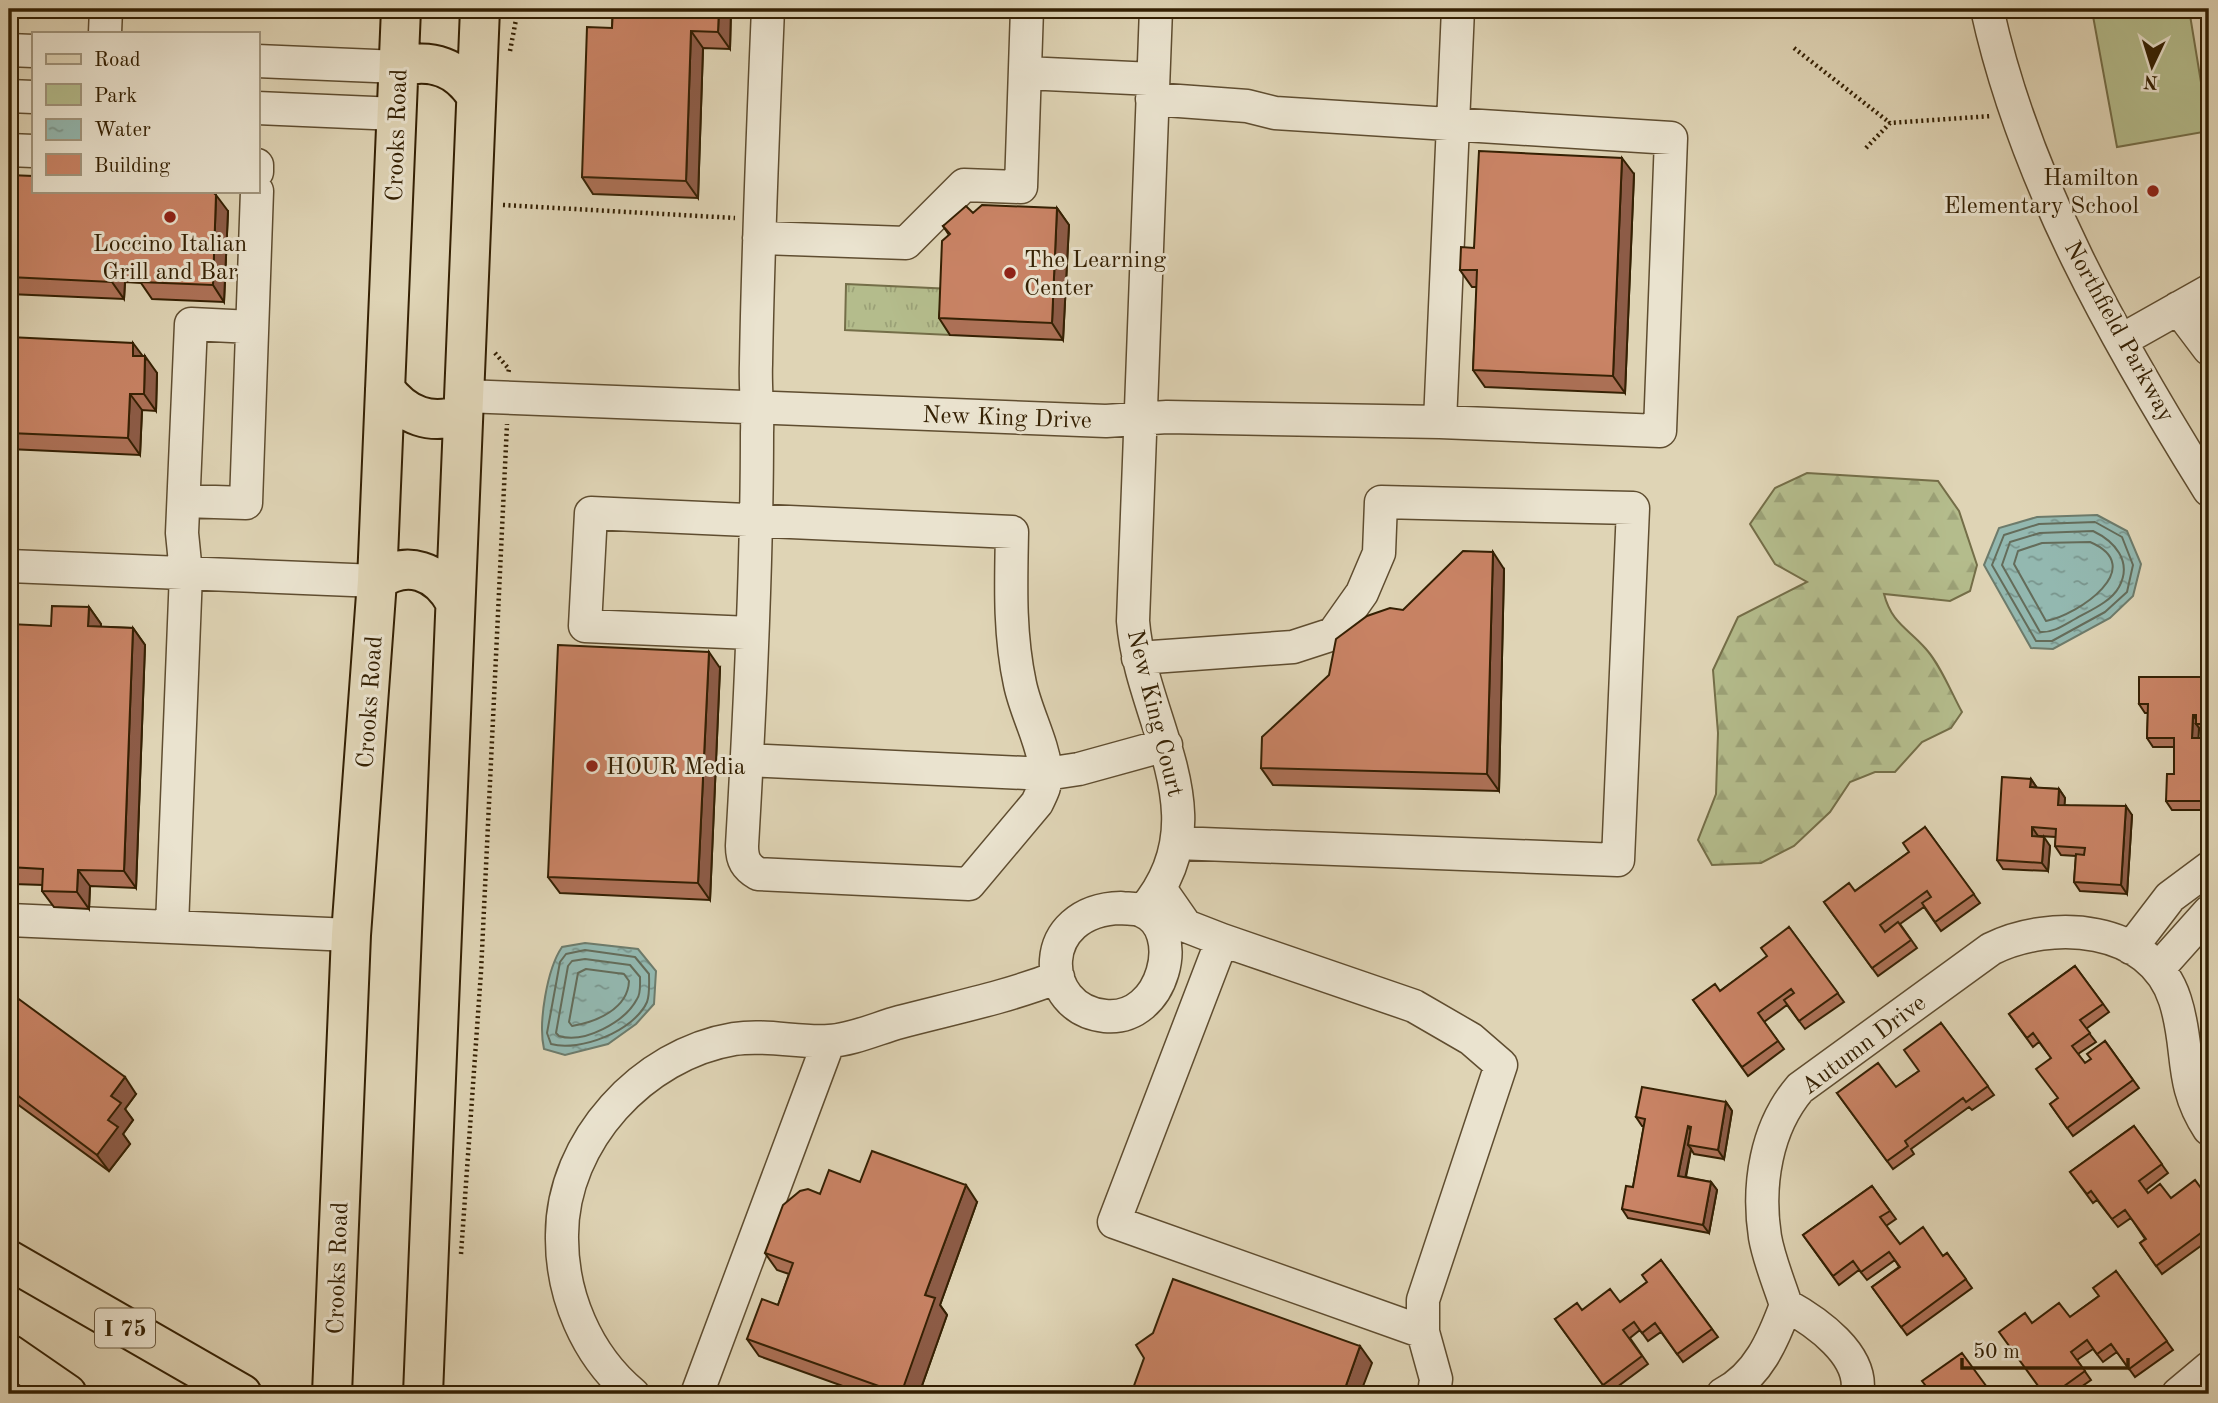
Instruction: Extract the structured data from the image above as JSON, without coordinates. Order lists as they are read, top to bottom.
{
  "streets": {
    "main road": ["Crooks Road", "I 75"],
    "street": [
      "Northfield Parkway",
      "New King Drive",
      "New King Court",
      "Autumn Drive"
    ]
  },
  "crossings": [
    ["New King Drive", "New King Court"]
  ],
  "places": [
    "Hamilton Elementary School",
    "Loccino Italian Grill and Bar",
    "The Learning Center",
    "HOUR Media"
  ],
  "legend": [
    "Road",
    "Park",
    "Water",
    "Building"
  ],
  "scale_bar": "50 m",
  "north": "bottom"
}
